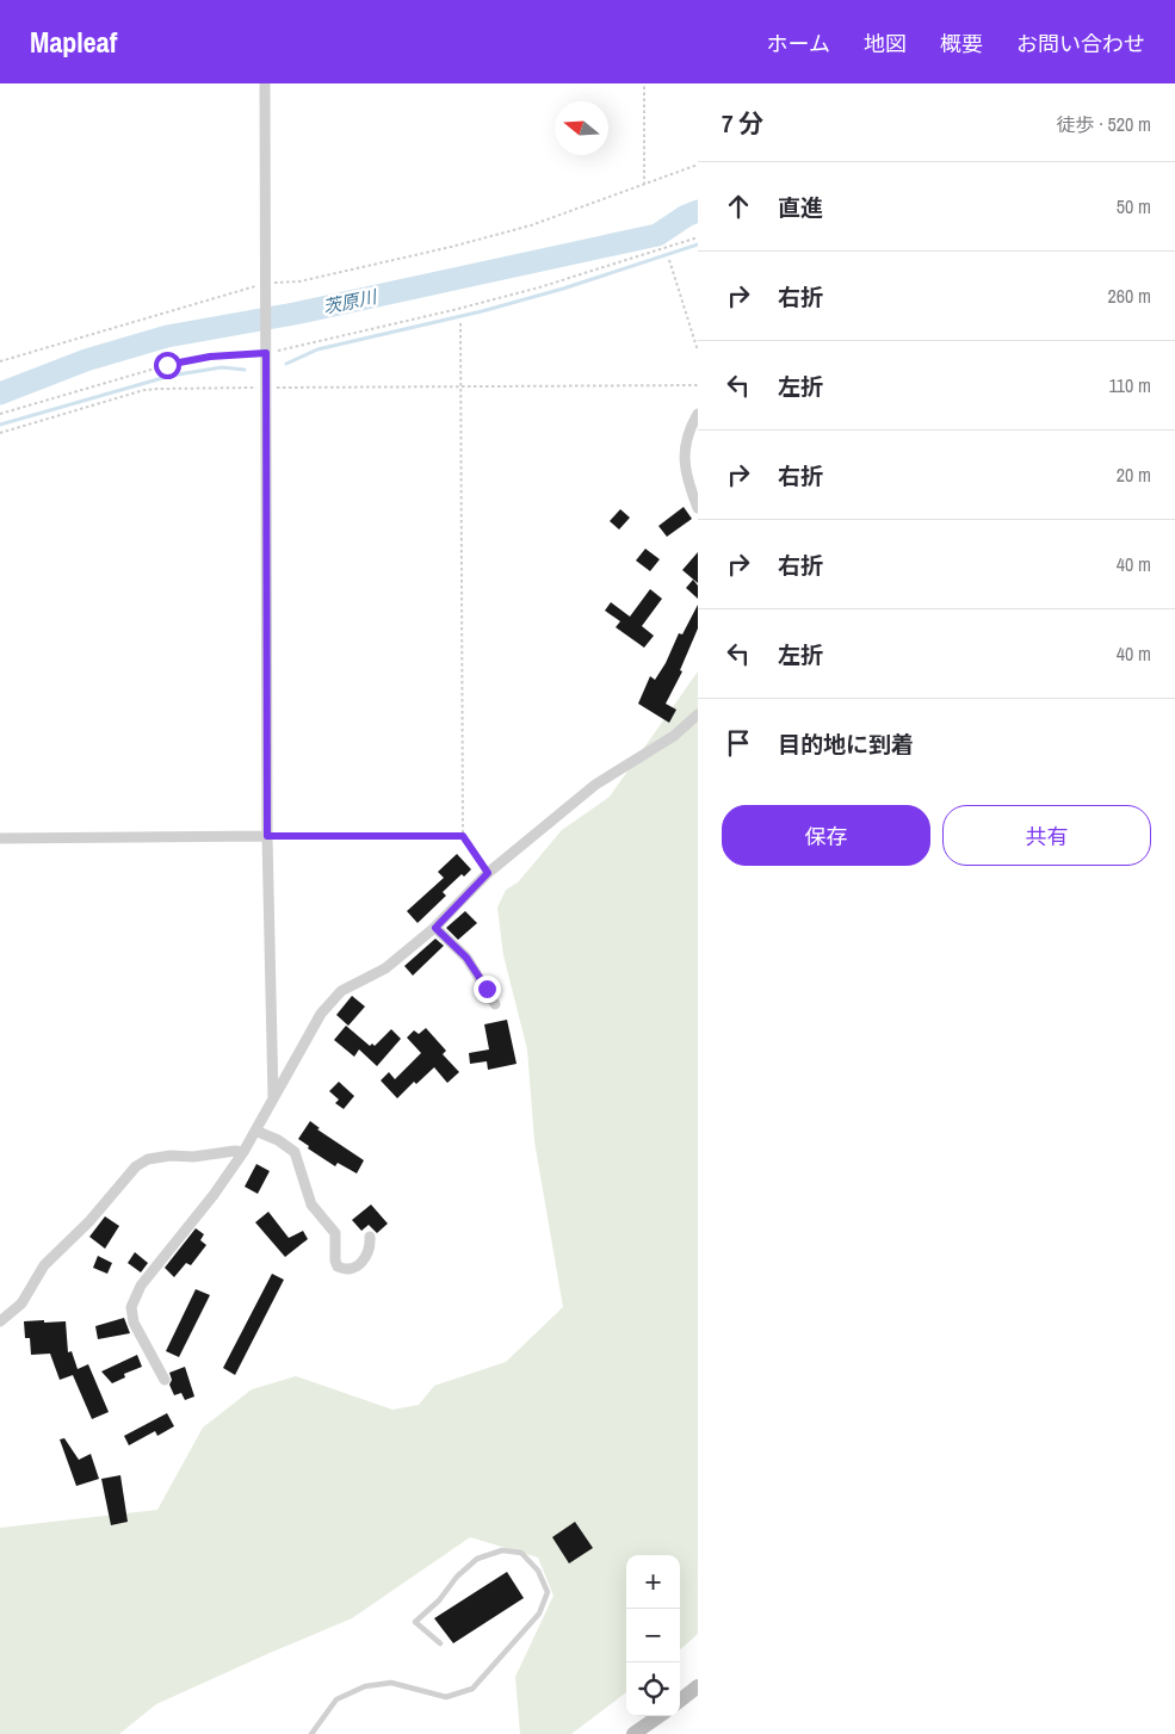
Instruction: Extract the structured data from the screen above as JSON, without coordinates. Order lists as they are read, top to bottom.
{
  "water": ["茨原川"],
  "north": "left",
  "page": {
    "header": "Mapleaf",
    "nav": [
      "ホーム",
      "地図",
      "概要",
      "お問い合わせ"
    ],
    "heading": ["7 分", "徒歩 · 520 m"],
    "list": [
      ["直進", "50 m"],
      ["右折", "260 m"],
      ["左折", "110 m"],
      ["右折", "20 m"],
      ["右折", "40 m"],
      ["左折", "40 m"],
      "目的地に到着"
    ],
    "buttons": ["保存", "共有"],
    "map_buttons": ["+", "−"]
  }
}
